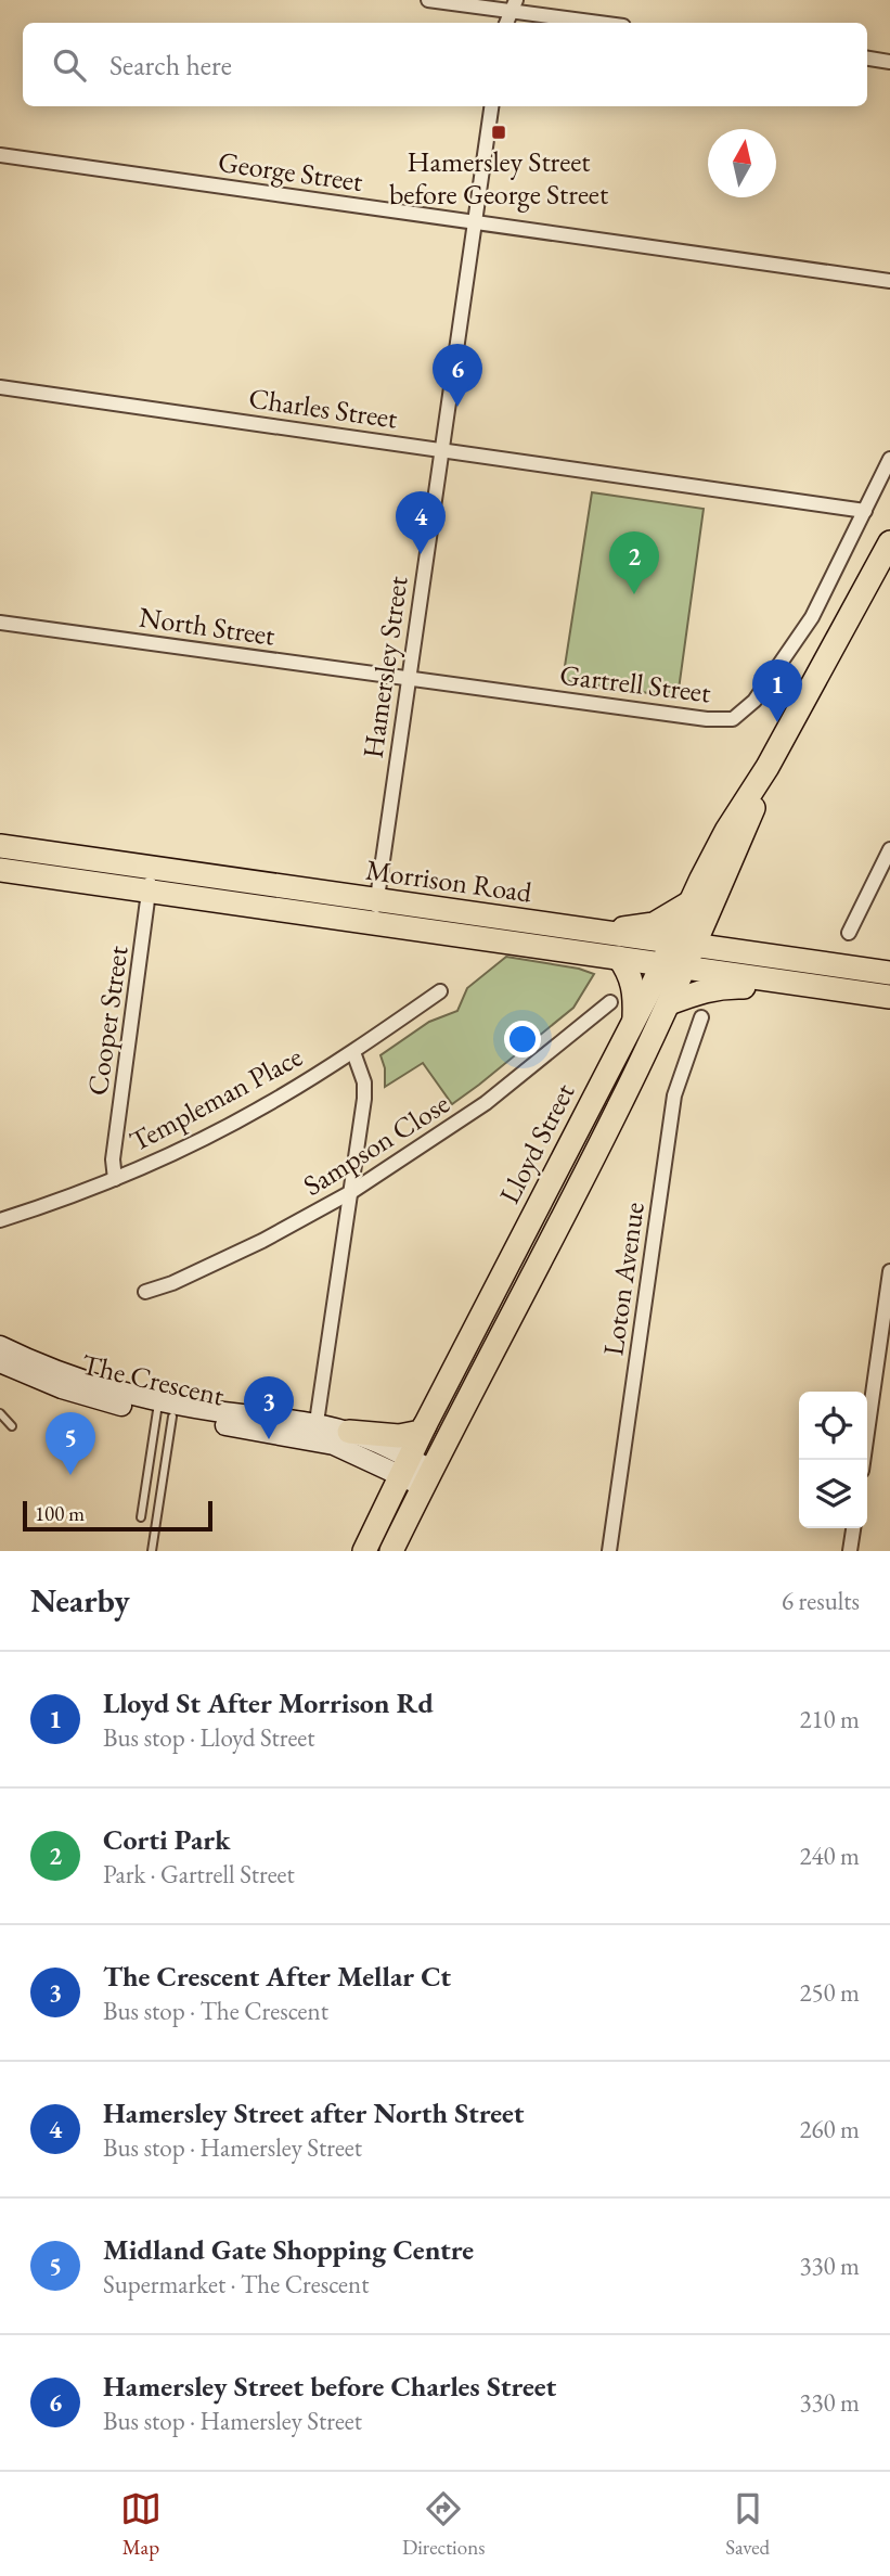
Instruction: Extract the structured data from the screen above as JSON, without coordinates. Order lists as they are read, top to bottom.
{
  "streets": {
    "main road": ["Morrison Road", "Lloyd Street"],
    "street": [
      "George Street",
      "Charles Street",
      "North Street",
      "Hamersley Street",
      "Gartrell Street",
      "Cooper Street",
      "Templeman Place",
      "Sampson Close",
      "Loton Avenue",
      "The Crescent"
    ]
  },
  "crossings": [
    ["George Street", "Hamersley Street"],
    ["Charles Street", "Hamersley Street"],
    ["Charles Street", "Gartrell Street"],
    ["North Street", "Hamersley Street"],
    ["North Street", "Gartrell Street"],
    ["Hamersley Street", "Gartrell Street"],
    ["Hamersley Street", "Morrison Road"],
    ["Morrison Road", "Cooper Street"],
    ["Morrison Road", "Lloyd Street"],
    ["Cooper Street", "Templeman Place"],
    ["Lloyd Street", "The Crescent"]
  ],
  "places": {
    "transit": ["Hamersley Street before George Street"]
  },
  "scale_bar": "100 m",
  "north": "top",
  "page": {
    "search": "Search here",
    "pins": [
      "6",
      "4",
      "2",
      "1",
      "3",
      "5"
    ],
    "scale": "100 m",
    "heading": ["Nearby", "6 results"],
    "list": [
      {
        "mark": "1",
        "name": "Lloyd St After Morrison Rd",
        "note": "Bus stop · Lloyd Street",
        "value": "210 m"
      },
      {
        "mark": "2",
        "name": "Corti Park",
        "note": "Park · Gartrell Street",
        "value": "240 m"
      },
      {
        "mark": "3",
        "name": "The Crescent After Mellar Ct",
        "note": "Bus stop · The Crescent",
        "value": "250 m"
      },
      {
        "mark": "4",
        "name": "Hamersley Street after North Street",
        "note": "Bus stop · Hamersley Street",
        "value": "260 m"
      },
      {
        "mark": "5",
        "name": "Midland Gate Shopping Centre",
        "note": "Supermarket · The Crescent",
        "value": "330 m"
      },
      {
        "mark": "6",
        "name": "Hamersley Street before Charles Street",
        "note": "Bus stop · Hamersley Street",
        "value": "330 m"
      }
    ],
    "nav": ["Map", "Directions", "Saved"]
  }
}
